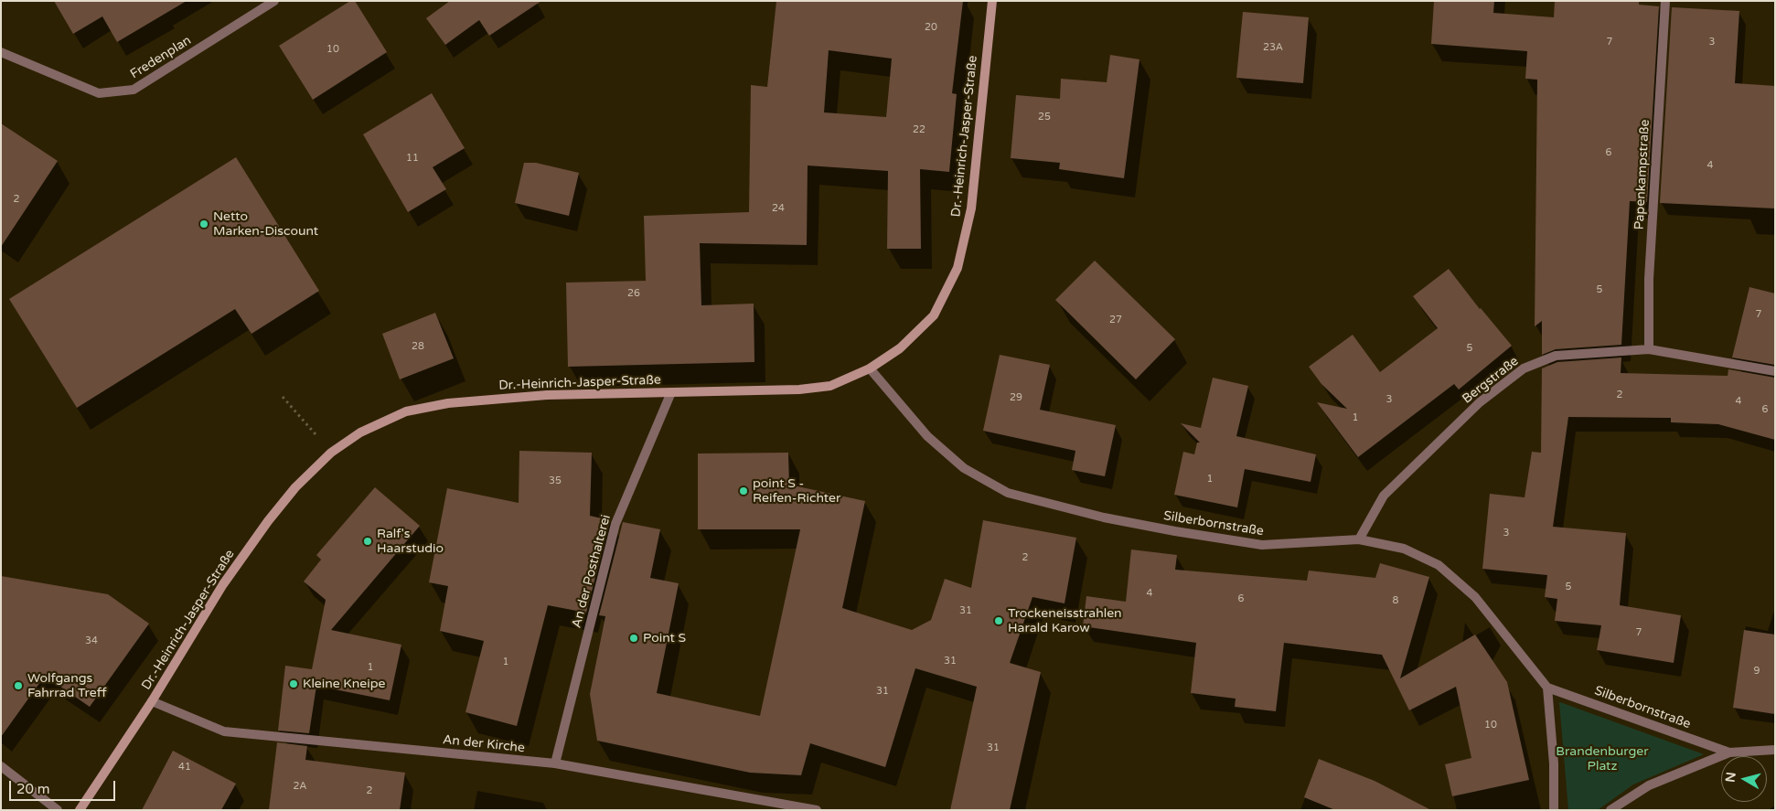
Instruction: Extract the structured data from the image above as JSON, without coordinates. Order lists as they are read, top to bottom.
{
  "streets": {
    "main road": ["Dr.-Heinrich-Jasper-Straße"],
    "street": [
      "Fredenplan",
      "Papenkampstraße",
      "Bergstraße",
      "Silberbornstraße",
      "An der Posthalterei",
      "An der Kirche"
    ]
  },
  "crossings": [
    ["Dr.-Heinrich-Jasper-Straße", "Silberbornstraße"],
    ["Dr.-Heinrich-Jasper-Straße", "An der Posthalterei"],
    ["Dr.-Heinrich-Jasper-Straße", "An der Kirche"],
    ["Papenkampstraße", "Bergstraße"],
    ["Bergstraße", "Silberbornstraße"],
    ["An der Posthalterei", "An der Kirche"]
  ],
  "parks": ["Brandenburger Platz"],
  "places": [
    "Netto Marken-Discount",
    "point S - Reifen-Richter",
    "Ralf's Haarstudio",
    "Trockeneisstrahlen Harald Karow",
    "Point S",
    "Kleine Kneipe",
    "Wolfgangs Fahrrad Treff"
  ],
  "house_numbers": [
    "20",
    "7",
    "3",
    "23A",
    "10",
    "25",
    "22",
    "6",
    "11",
    "4",
    "2",
    "24",
    "5",
    "26",
    "7",
    "27",
    "28",
    "5",
    "2",
    "29",
    "3",
    "4",
    "6",
    "1",
    "1",
    "35",
    "3",
    "2",
    "5",
    "4",
    "6",
    "8",
    "31",
    "7",
    "34",
    "31",
    "1",
    "1",
    "9",
    "31",
    "10",
    "31",
    "41",
    "2A",
    "2"
  ],
  "scale_bar": "20 m",
  "north": "left"
}
